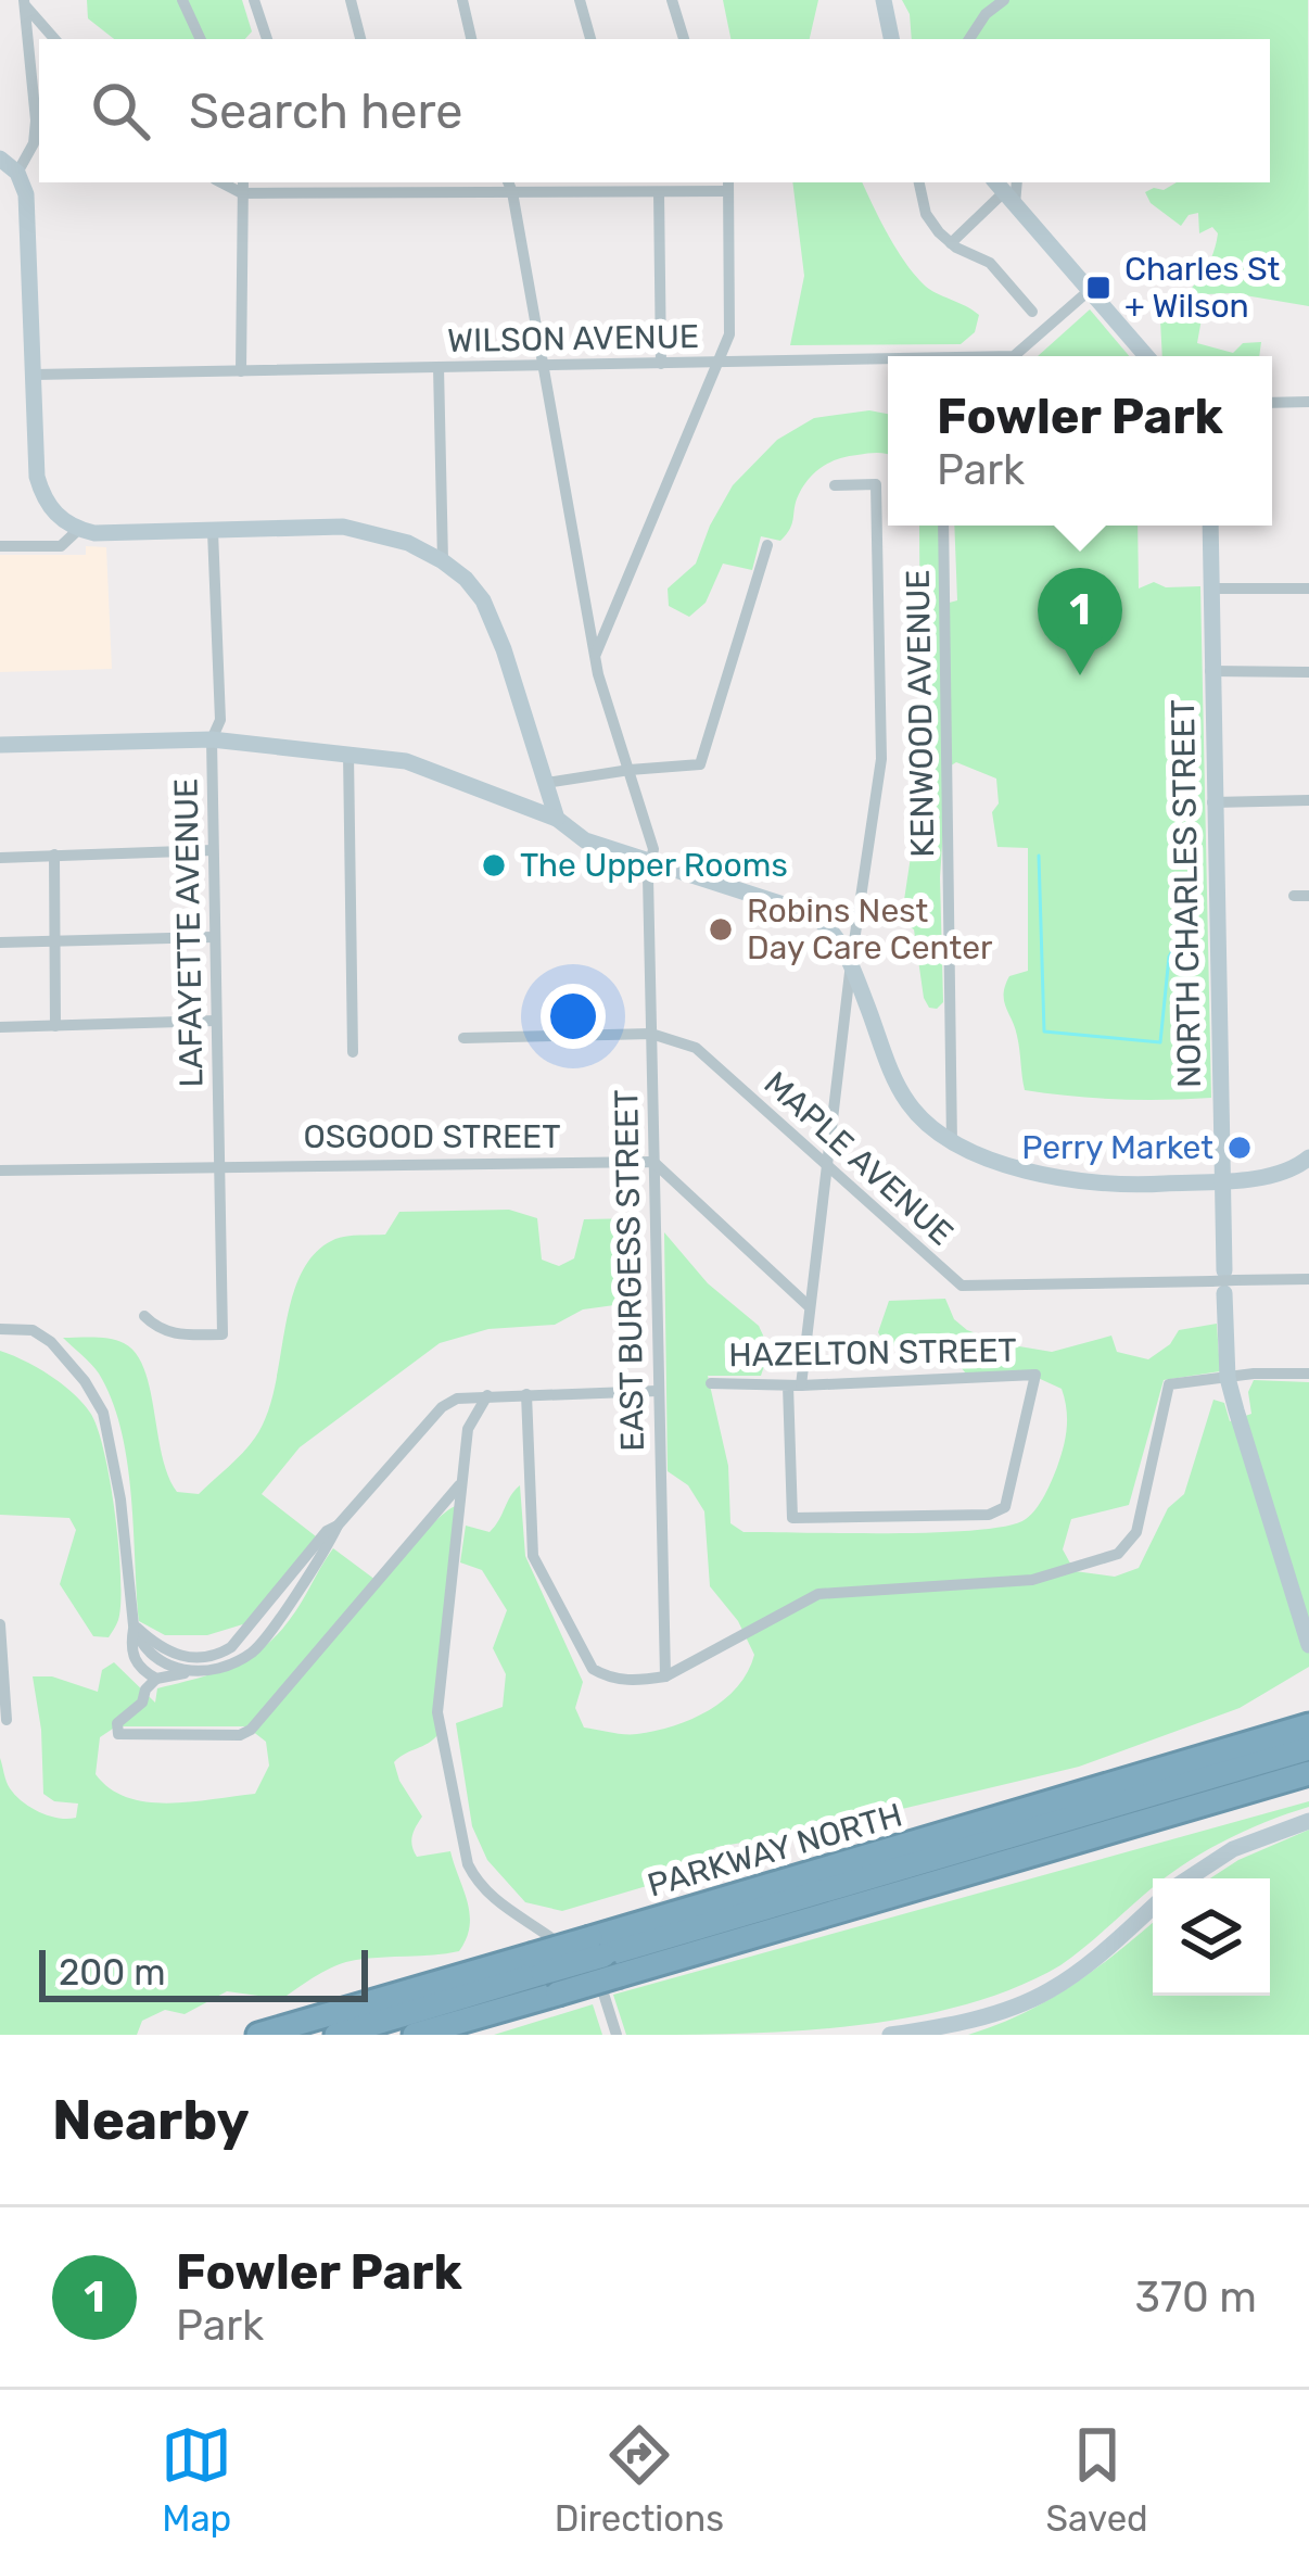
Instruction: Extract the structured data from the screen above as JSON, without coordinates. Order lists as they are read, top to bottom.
{
  "streets": {
    "highway": ["PARKWAY NORTH"],
    "street": [
      "WILSON AVENUE",
      "KENWOOD AVENUE",
      "NORTH CHARLES STREET",
      "LAFAYETTE AVENUE",
      "OSGOOD STREET",
      "MAPLE AVENUE",
      "EAST BURGESS STREET",
      "HAZELTON STREET"
    ]
  },
  "crossings": [
    ["WILSON AVENUE", "EAST BURGESS STREET"],
    ["NORTH CHARLES STREET", "MAPLE AVENUE"],
    ["LAFAYETTE AVENUE", "OSGOOD STREET"],
    ["OSGOOD STREET", "EAST BURGESS STREET"],
    ["MAPLE AVENUE", "EAST BURGESS STREET"]
  ],
  "places": {
    "transit": ["Charles St + Wilson"],
    "other": ["The Upper Rooms", "Robins Nest Day Care Center", "Perry Market"]
  },
  "scale_bar": "200 m",
  "page": {
    "search": "Search here",
    "popup": ["Fowler Park", "Park"],
    "pins": "1",
    "scale": "200 m",
    "heading": "Nearby",
    "list": [
      {
        "mark": "1",
        "name": "Fowler Park",
        "note": "Park",
        "value": "370 m"
      }
    ],
    "nav": ["Map", "Directions", "Saved"]
  }
}
